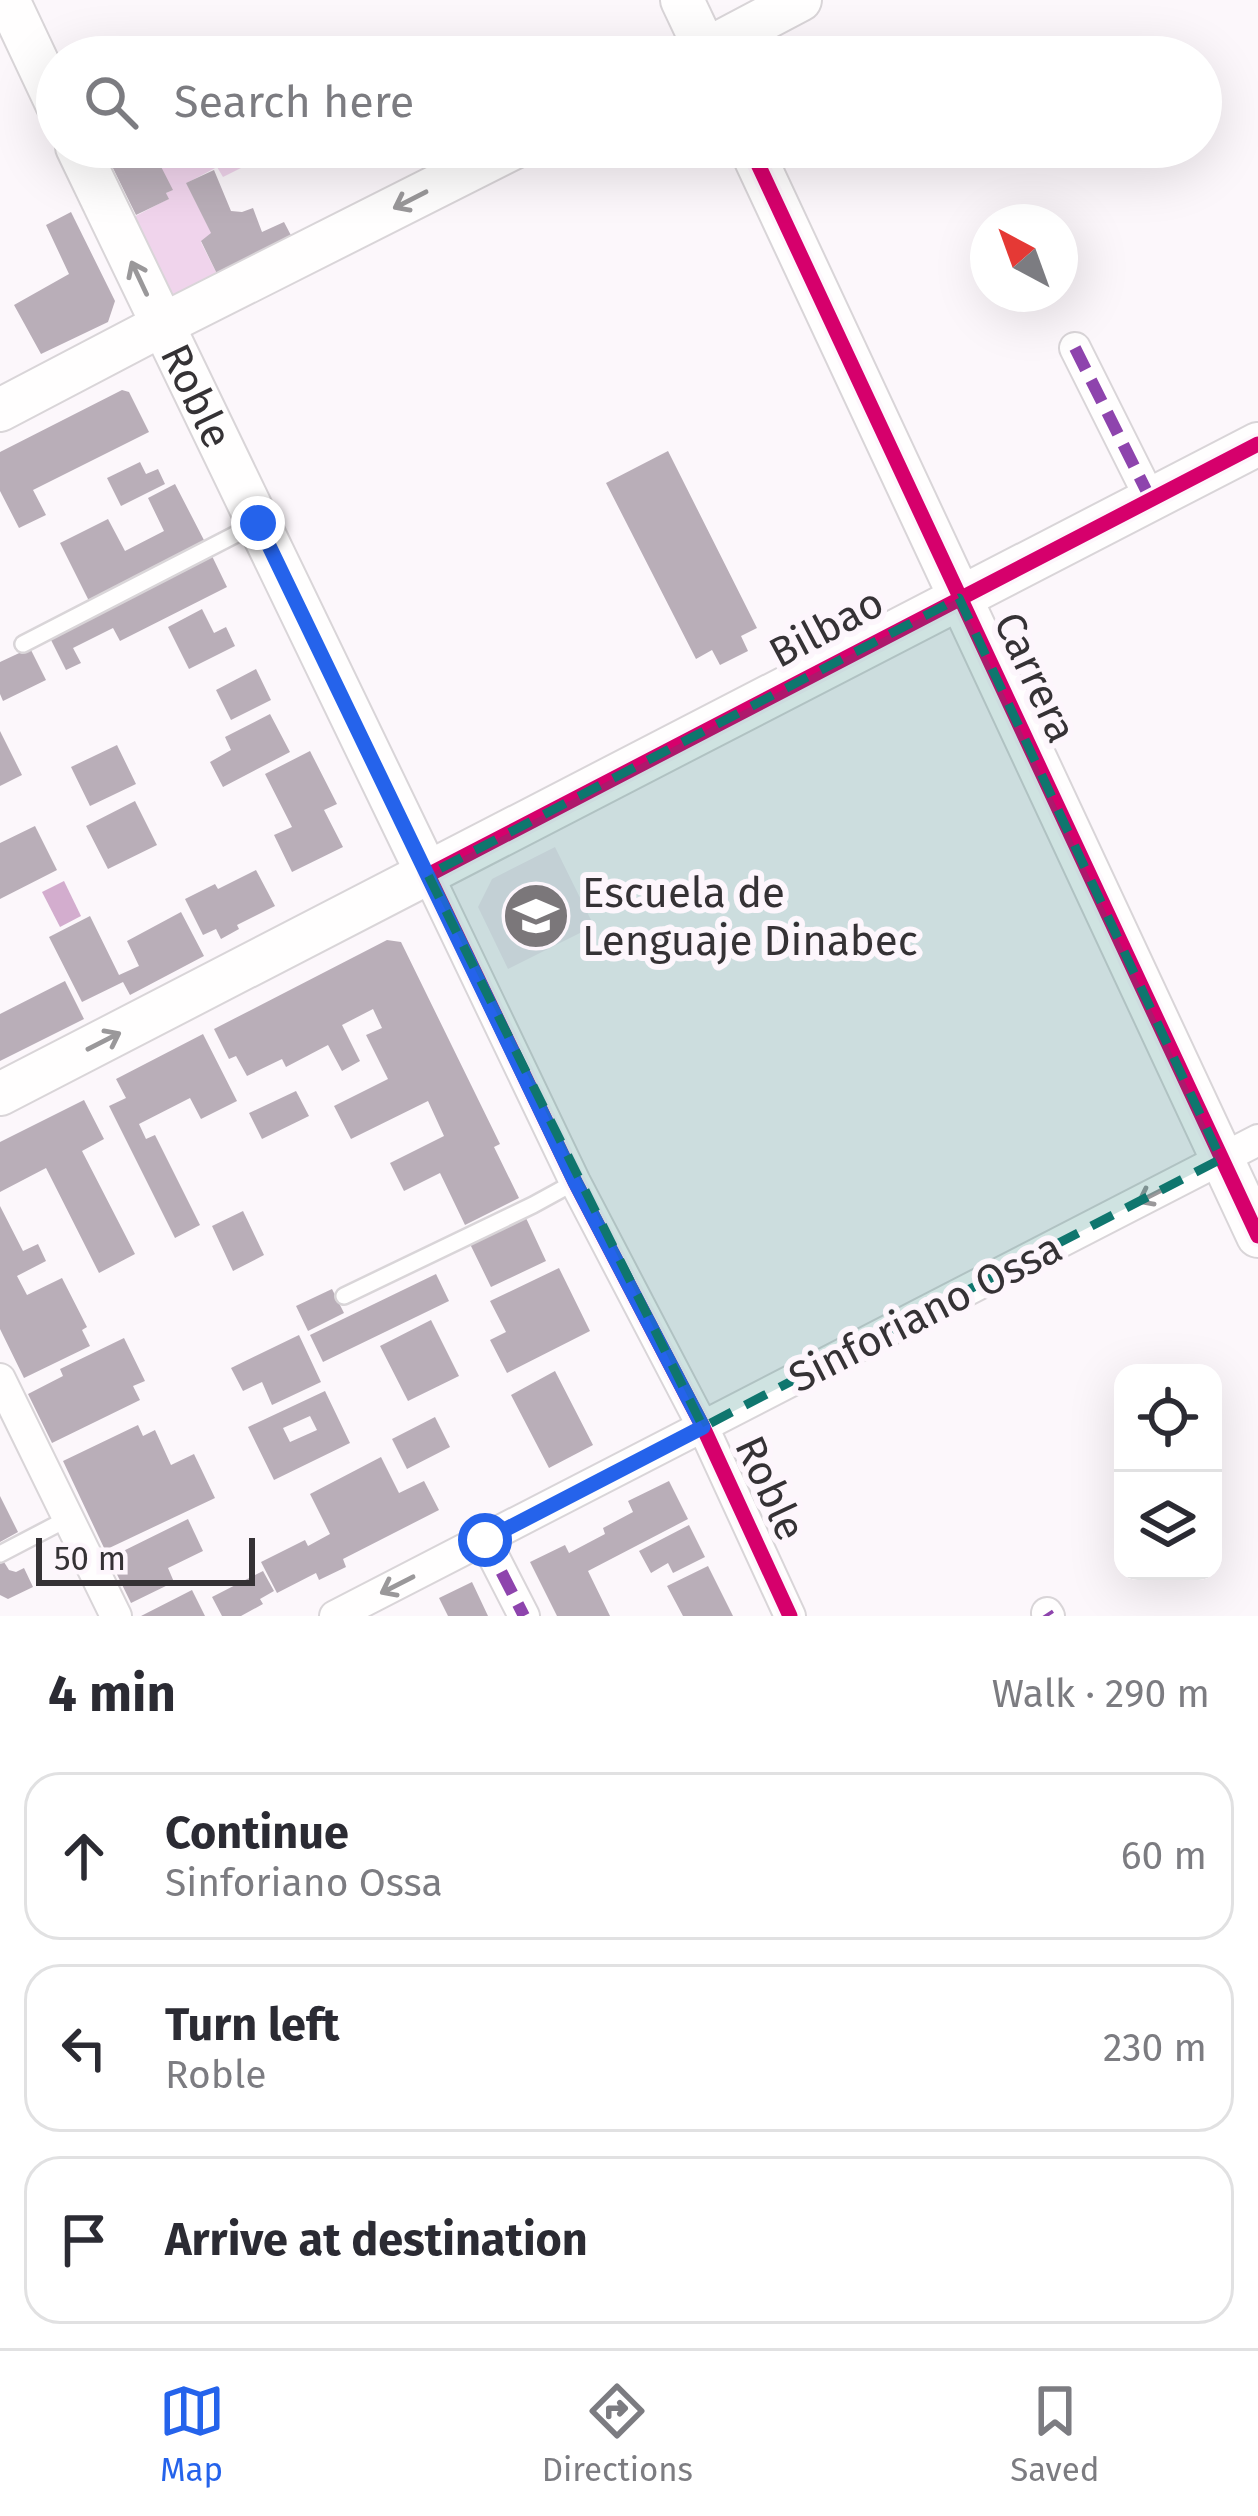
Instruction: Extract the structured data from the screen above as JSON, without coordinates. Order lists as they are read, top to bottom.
{
  "streets": {
    "street": [
      "Roble",
      "Bilbao",
      "Carrera",
      "Sinforiano Ossa"
    ]
  },
  "crossings": [
    ["Roble", "Bilbao"],
    ["Roble", "Sinforiano Ossa"],
    ["Bilbao", "Carrera"],
    ["Carrera", "Sinforiano Ossa"]
  ],
  "one_way": ["Sinforiano Ossa"],
  "places": {
    "school or university": ["Escuela de Lenguaje Dinabec"]
  },
  "scale_bar": "50 m",
  "north": "top left",
  "page": {
    "search": "Search here",
    "scale": "50 m",
    "heading": ["4 min", "Walk · 290 m"],
    "list": [
      ["Continue", "Sinforiano Ossa", "60 m"],
      ["Turn left", "Roble", "230 m"],
      "Arrive at destination"
    ],
    "nav": ["Map", "Directions", "Saved"]
  }
}
